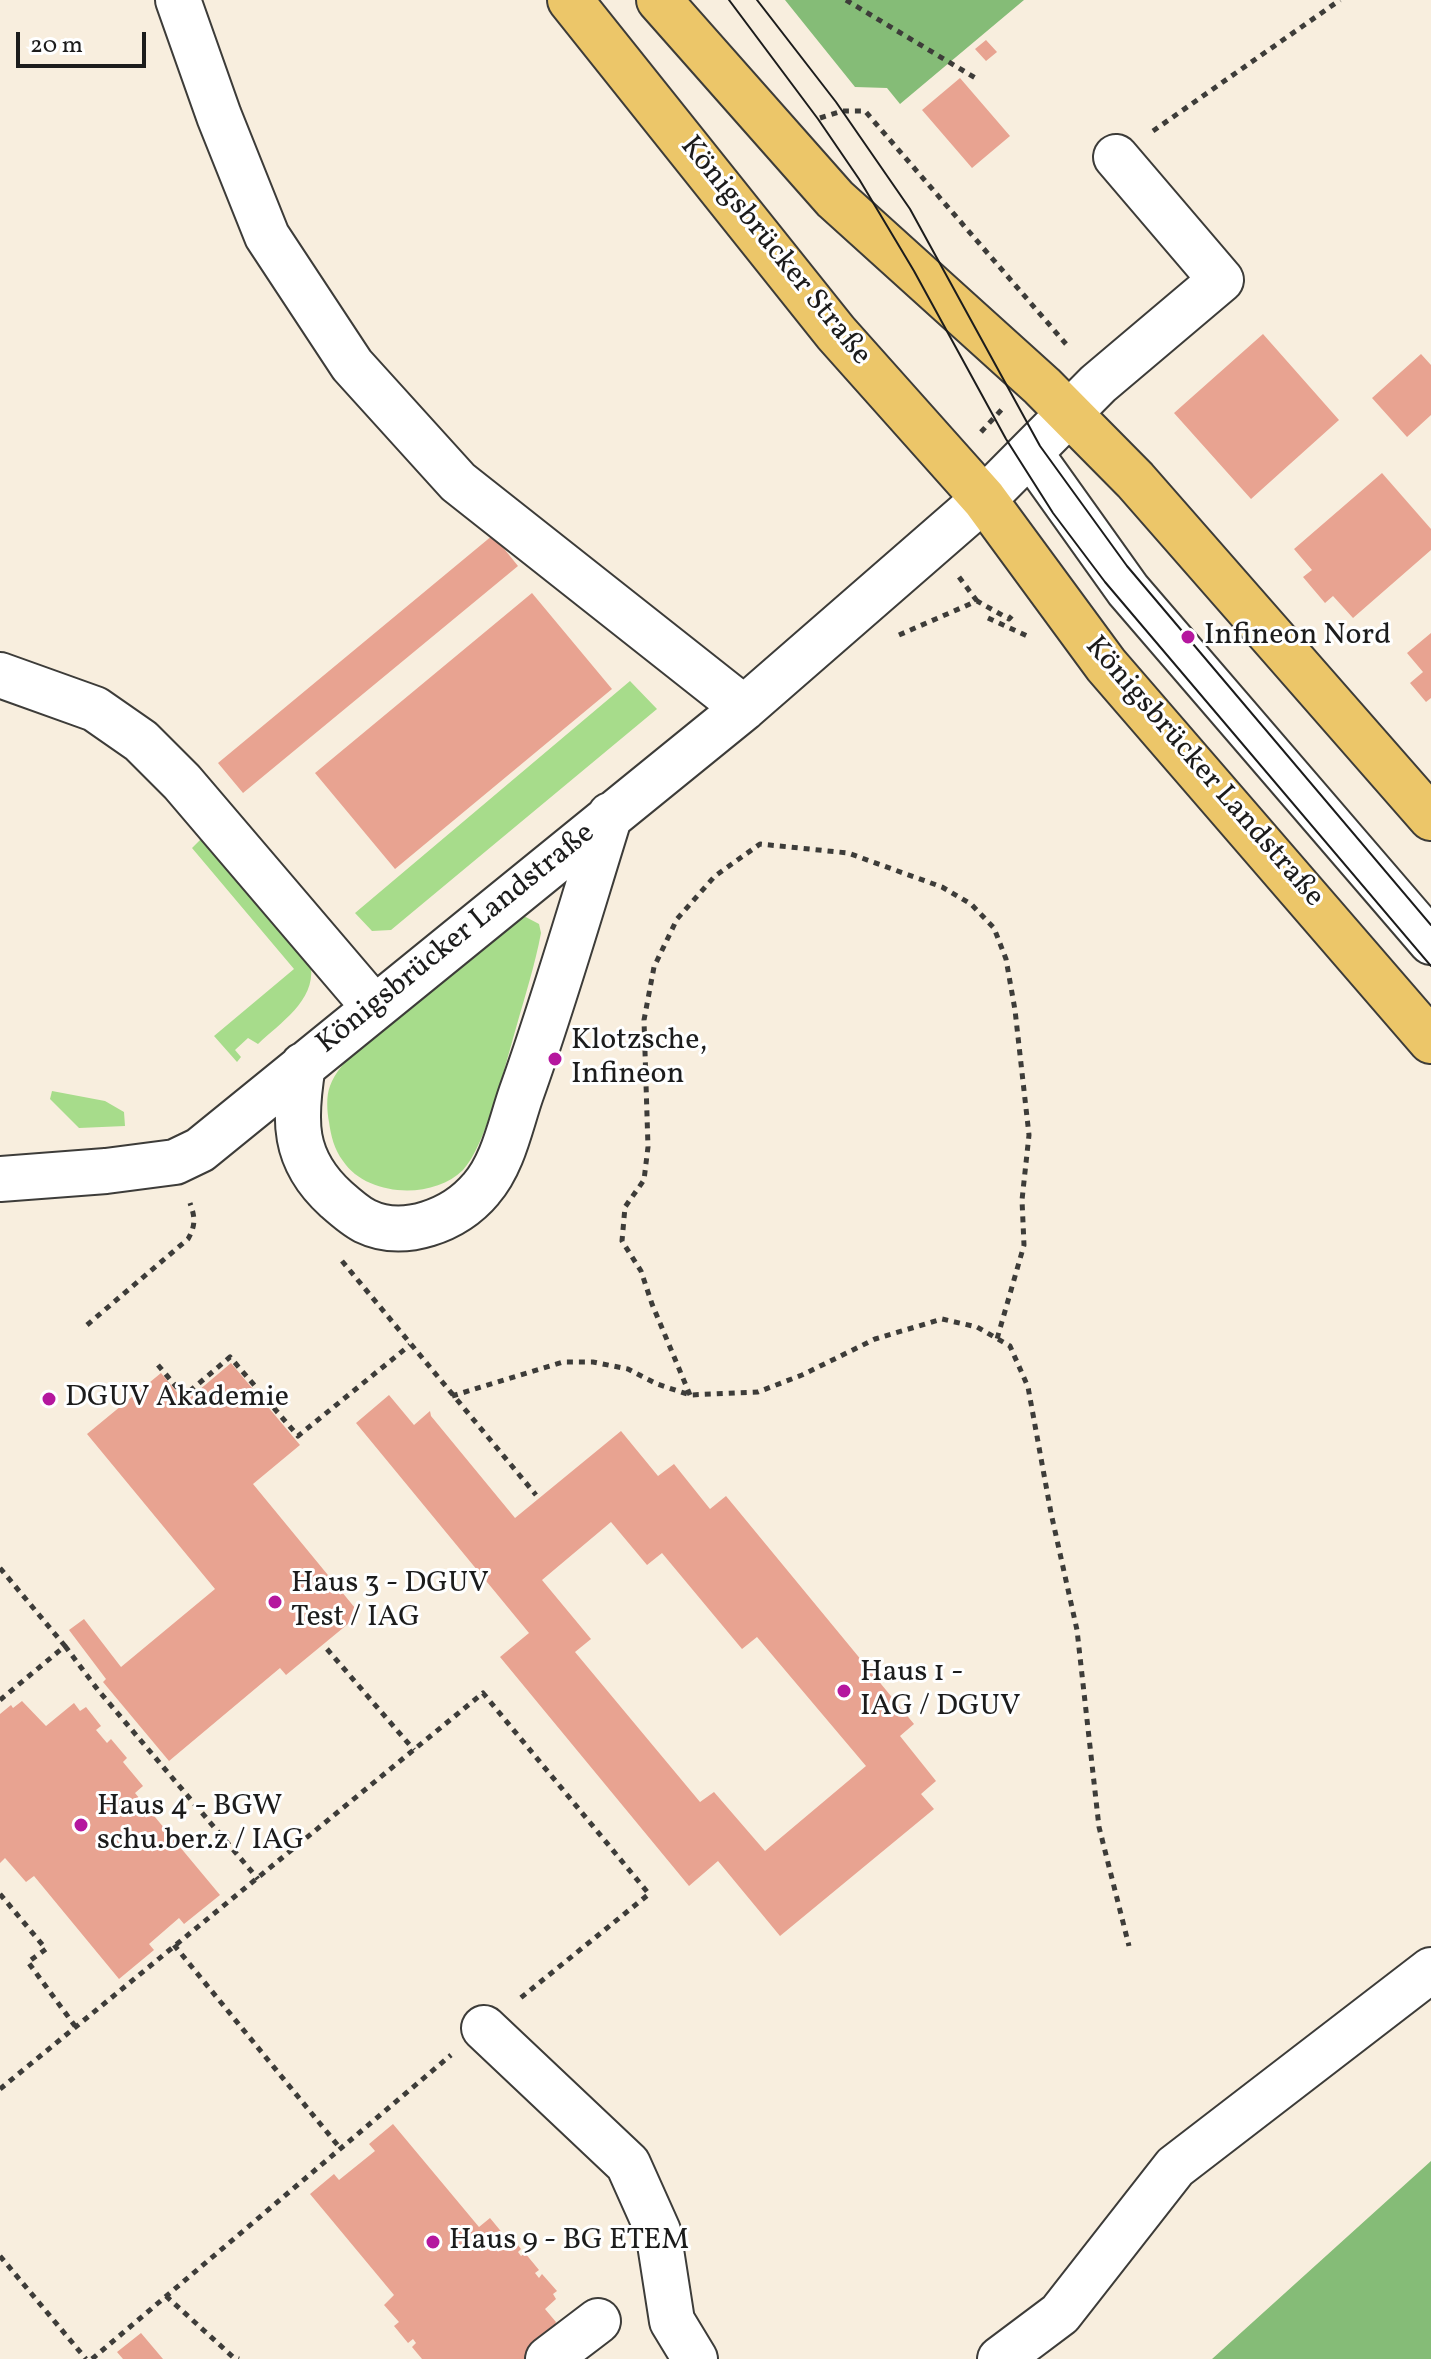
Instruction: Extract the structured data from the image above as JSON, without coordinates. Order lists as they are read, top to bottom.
{
  "streets": {
    "main road": ["Königsbrücker Straße", "Königsbrücker Landstraße"]
  },
  "crossings": [
    ["Königsbrücker Straße", "Königsbrücker Landstraße"]
  ],
  "places": [
    "Infineon Nord",
    "Klotzsche, Infineon",
    "DGUV Akademie",
    "Haus 3 - DGUV Test / IAG",
    "Haus 1 - IAG / DGUV",
    "Haus 4 - BGW schu.ber.z / IAG",
    "Haus 9 - BG ETEM"
  ],
  "scale_bar": "20 m"
}
